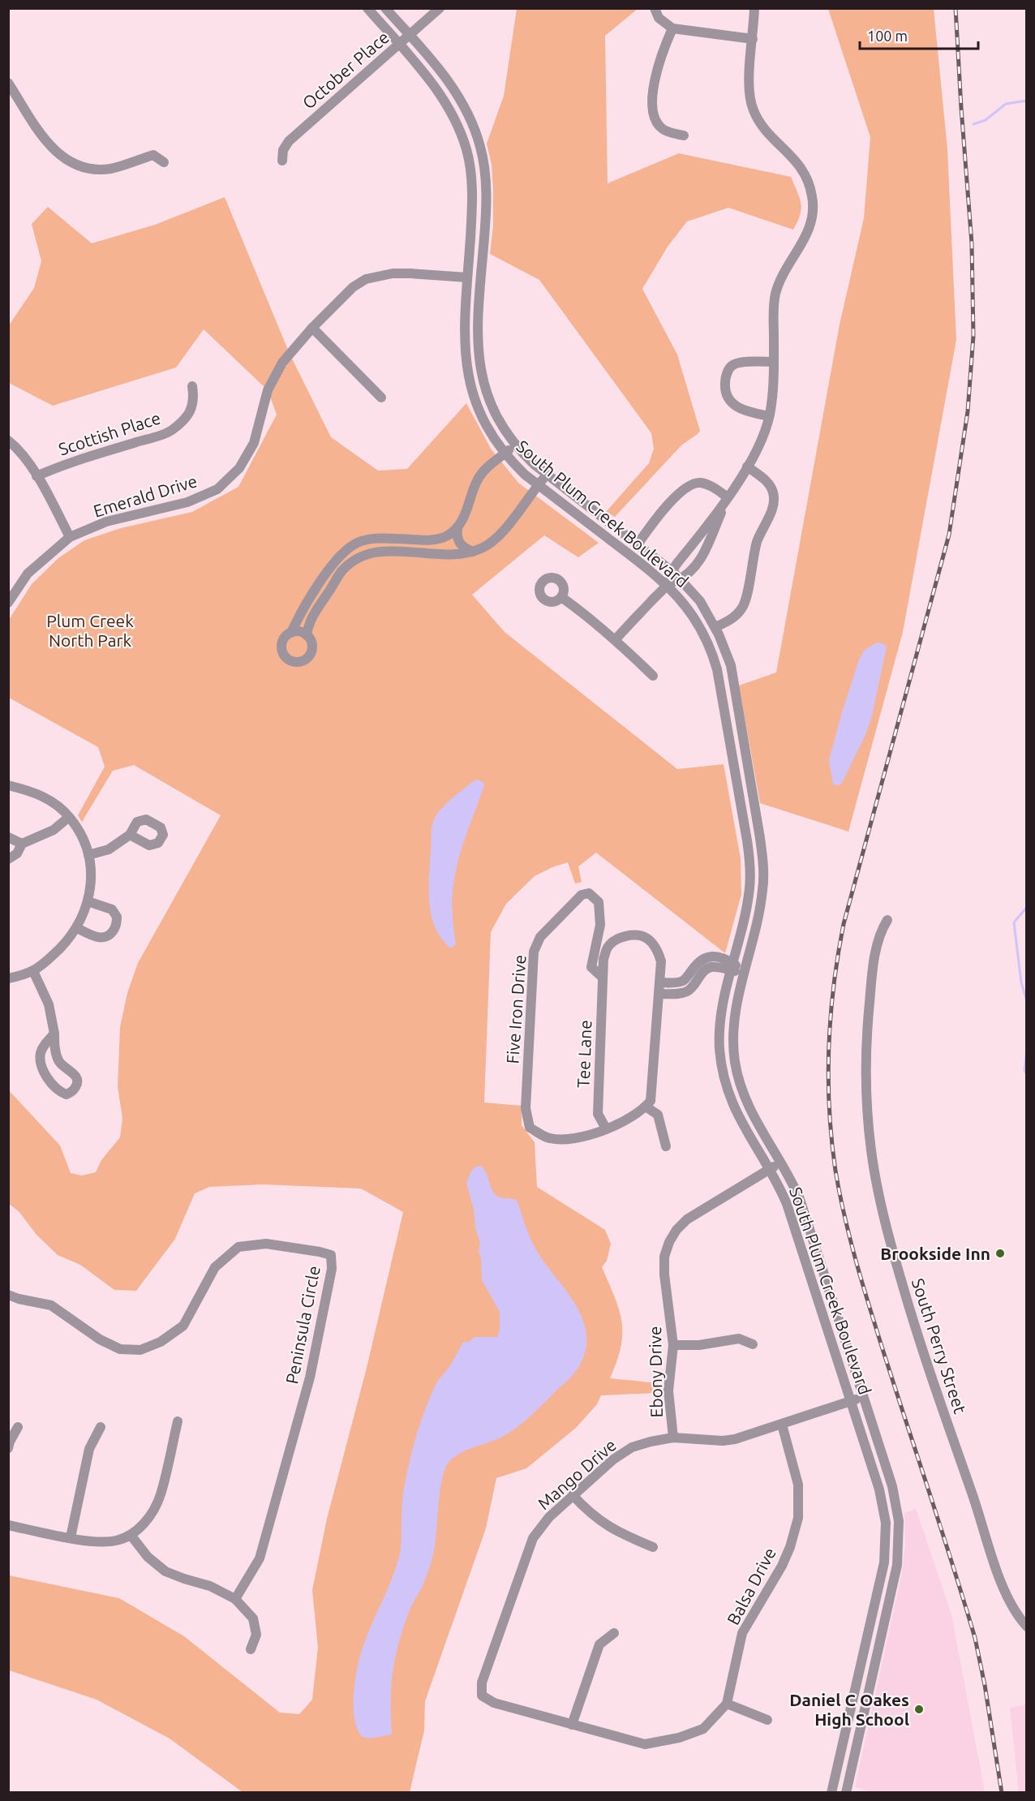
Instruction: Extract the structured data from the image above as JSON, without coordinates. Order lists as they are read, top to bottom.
{
  "streets": {
    "street": [
      "October Place",
      "Scottish Place",
      "Emerald Drive",
      "South Plum Creek Boulevard",
      "Five Iron Drive",
      "Tee Lane",
      "Peninsula Circle",
      "South Perry Street",
      "Ebony Drive",
      "Mango Drive",
      "Balsa Drive"
    ]
  },
  "crossings": [
    ["October Place", "South Plum Creek Boulevard"],
    ["Emerald Drive", "South Plum Creek Boulevard"],
    ["South Plum Creek Boulevard", "Ebony Drive"],
    ["South Plum Creek Boulevard", "Mango Drive"],
    ["Five Iron Drive", "Tee Lane"],
    ["Ebony Drive", "Mango Drive"],
    ["Mango Drive", "Balsa Drive"]
  ],
  "parks": ["Plum Creek North Park"],
  "places": ["Brookside Inn", "Daniel C Oakes High School"],
  "scale_bar": "100 m"
}
